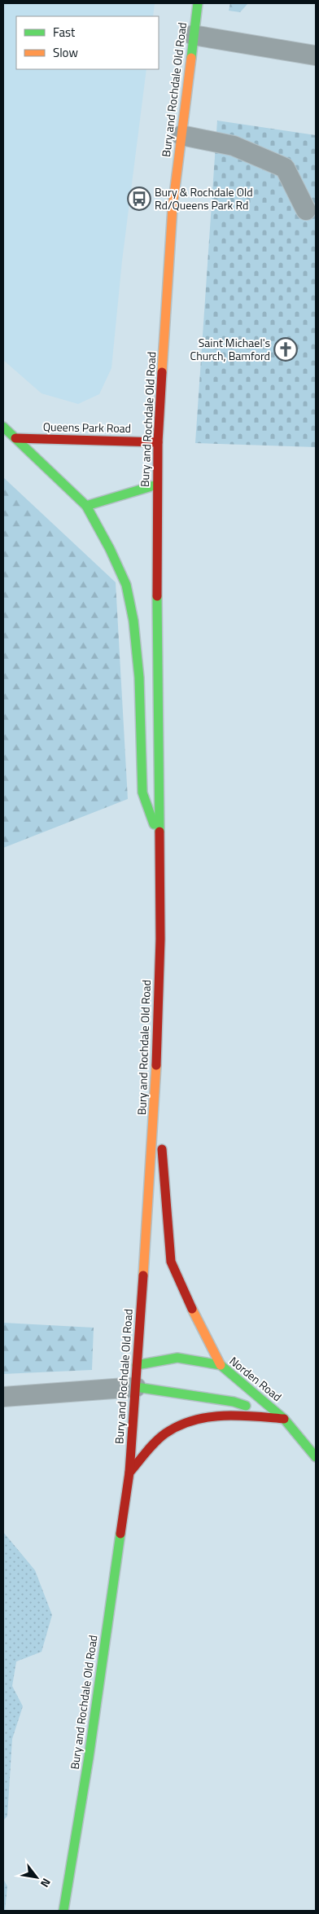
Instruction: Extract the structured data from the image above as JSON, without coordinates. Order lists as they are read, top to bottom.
{
  "streets": {
    "main road": ["Bury and Rochdale Old Road", "Queens Park Road", "Norden Road"]
  },
  "crossings": [
    ["Bury and Rochdale Old Road", "Queens Park Road"],
    ["Bury and Rochdale Old Road", "Norden Road"]
  ],
  "places": {
    "bus stop": ["Bury & Rochdale Old Rd/Queens Park Rd"],
    "church": ["Saint Michael's Church, Bamford"]
  },
  "legend": ["Fast", "Slow"],
  "north": "bottom right"
}
